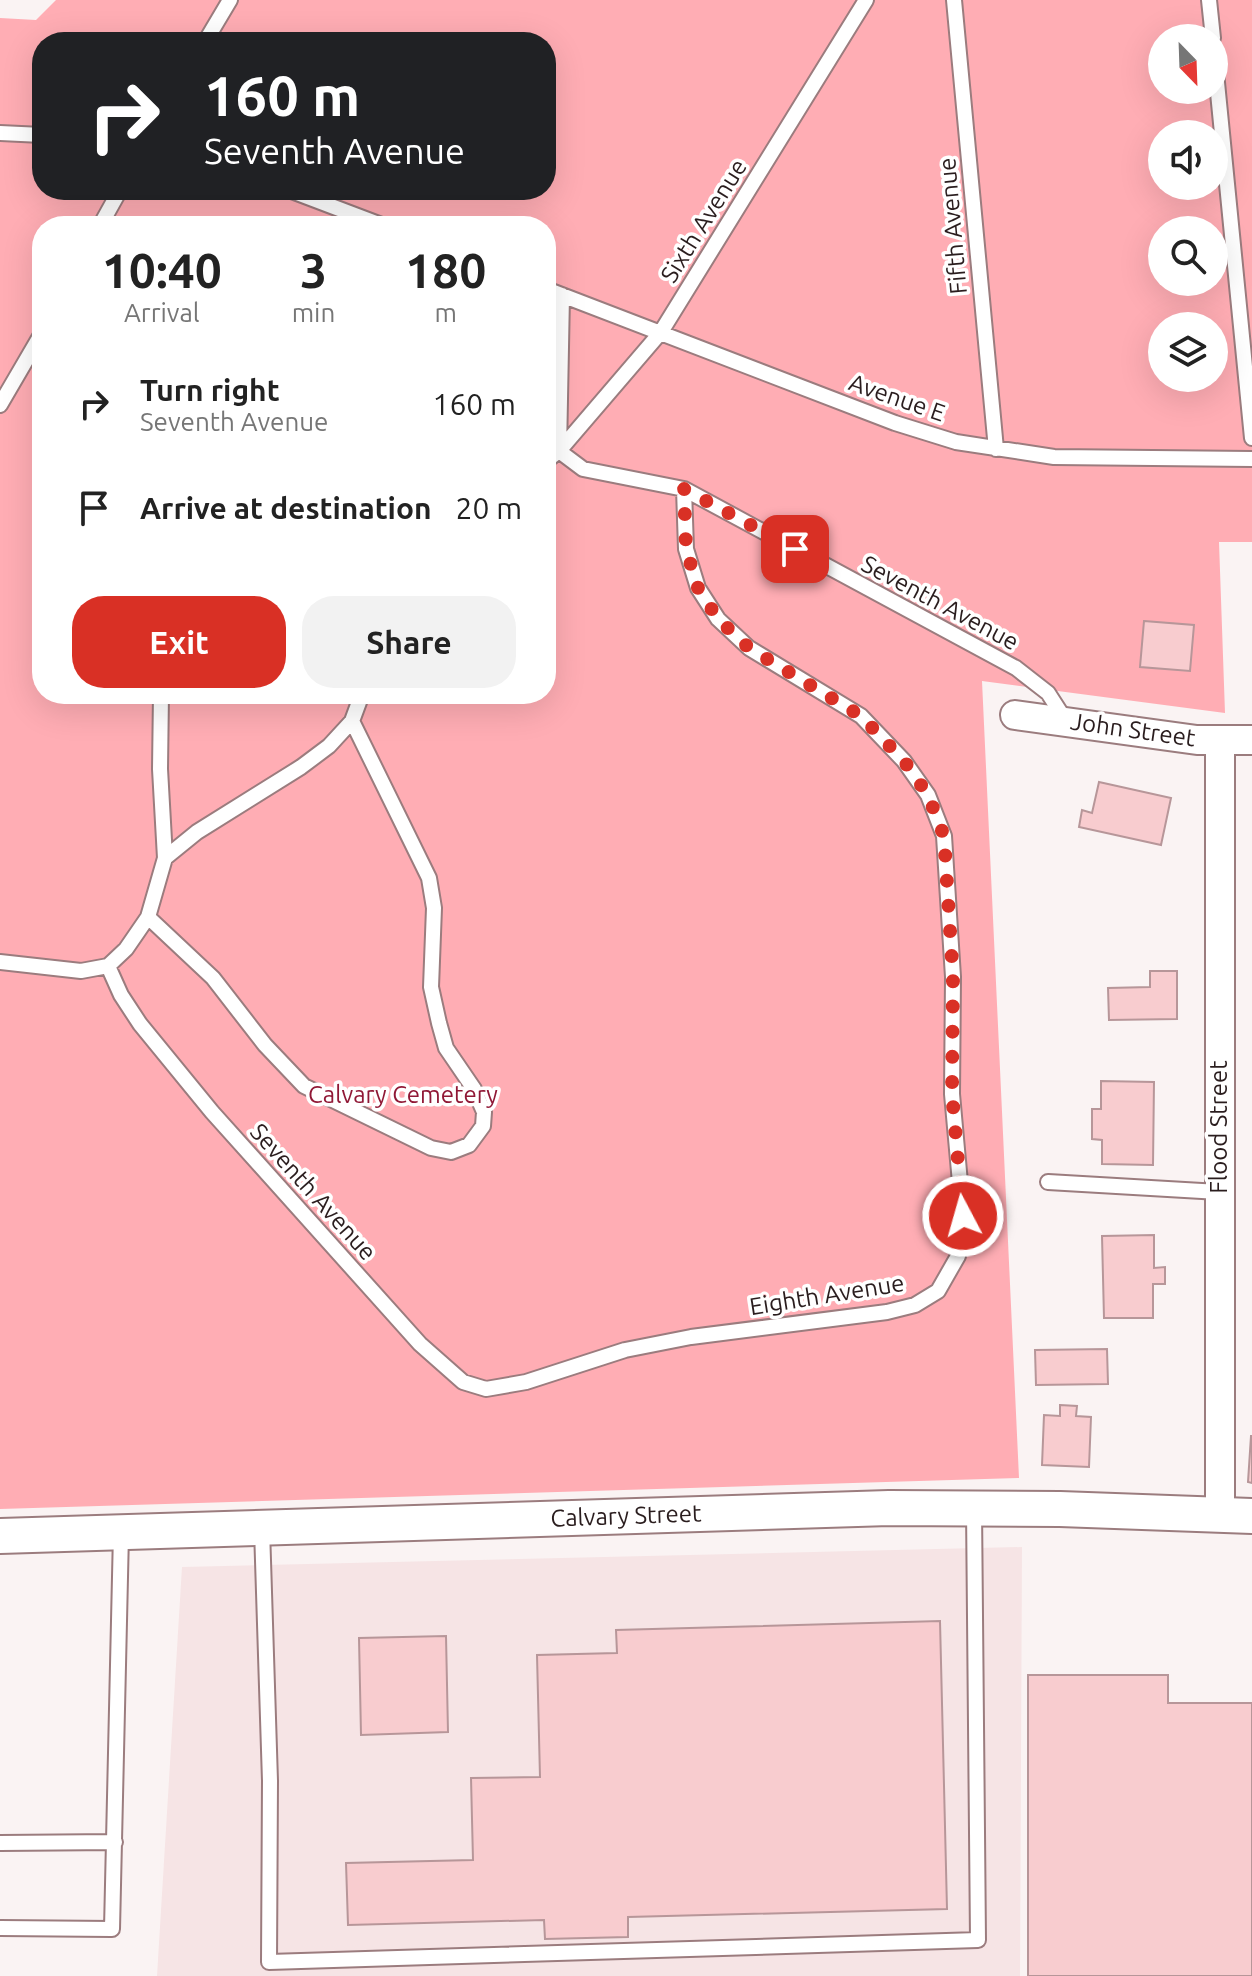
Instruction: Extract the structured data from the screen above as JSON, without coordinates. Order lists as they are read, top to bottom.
{
  "streets": {
    "street": ["John Street", "Flood Street", "Calvary Street"],
    "lane": [
      "Sixth Avenue",
      "Fifth Avenue",
      "Avenue E",
      "Seventh Avenue",
      "Eighth Avenue"
    ]
  },
  "crossings": [
    ["Sixth Avenue", "Avenue E"],
    ["Sixth Avenue", "Seventh Avenue"],
    ["Fifth Avenue", "Avenue E"],
    ["Seventh Avenue", "John Street"],
    ["Seventh Avenue", "Eighth Avenue"],
    ["John Street", "Flood Street"],
    ["Flood Street", "Calvary Street"]
  ],
  "parks": ["Calvary Cemetery"],
  "north": "bottom right",
  "page": {
    "turn": ["160 m", "Seventh Avenue"],
    "eta": [
      "10:40",
      "Arrival",
      "3",
      "min",
      "180",
      "m"
    ],
    "list": [
      {
        "name": "Turn right",
        "note": "Seventh Avenue",
        "value": "160 m"
      },
      {
        "name": "Arrive at destination",
        "value": "20 m"
      }
    ],
    "buttons": ["Exit", "Share"]
  }
}
